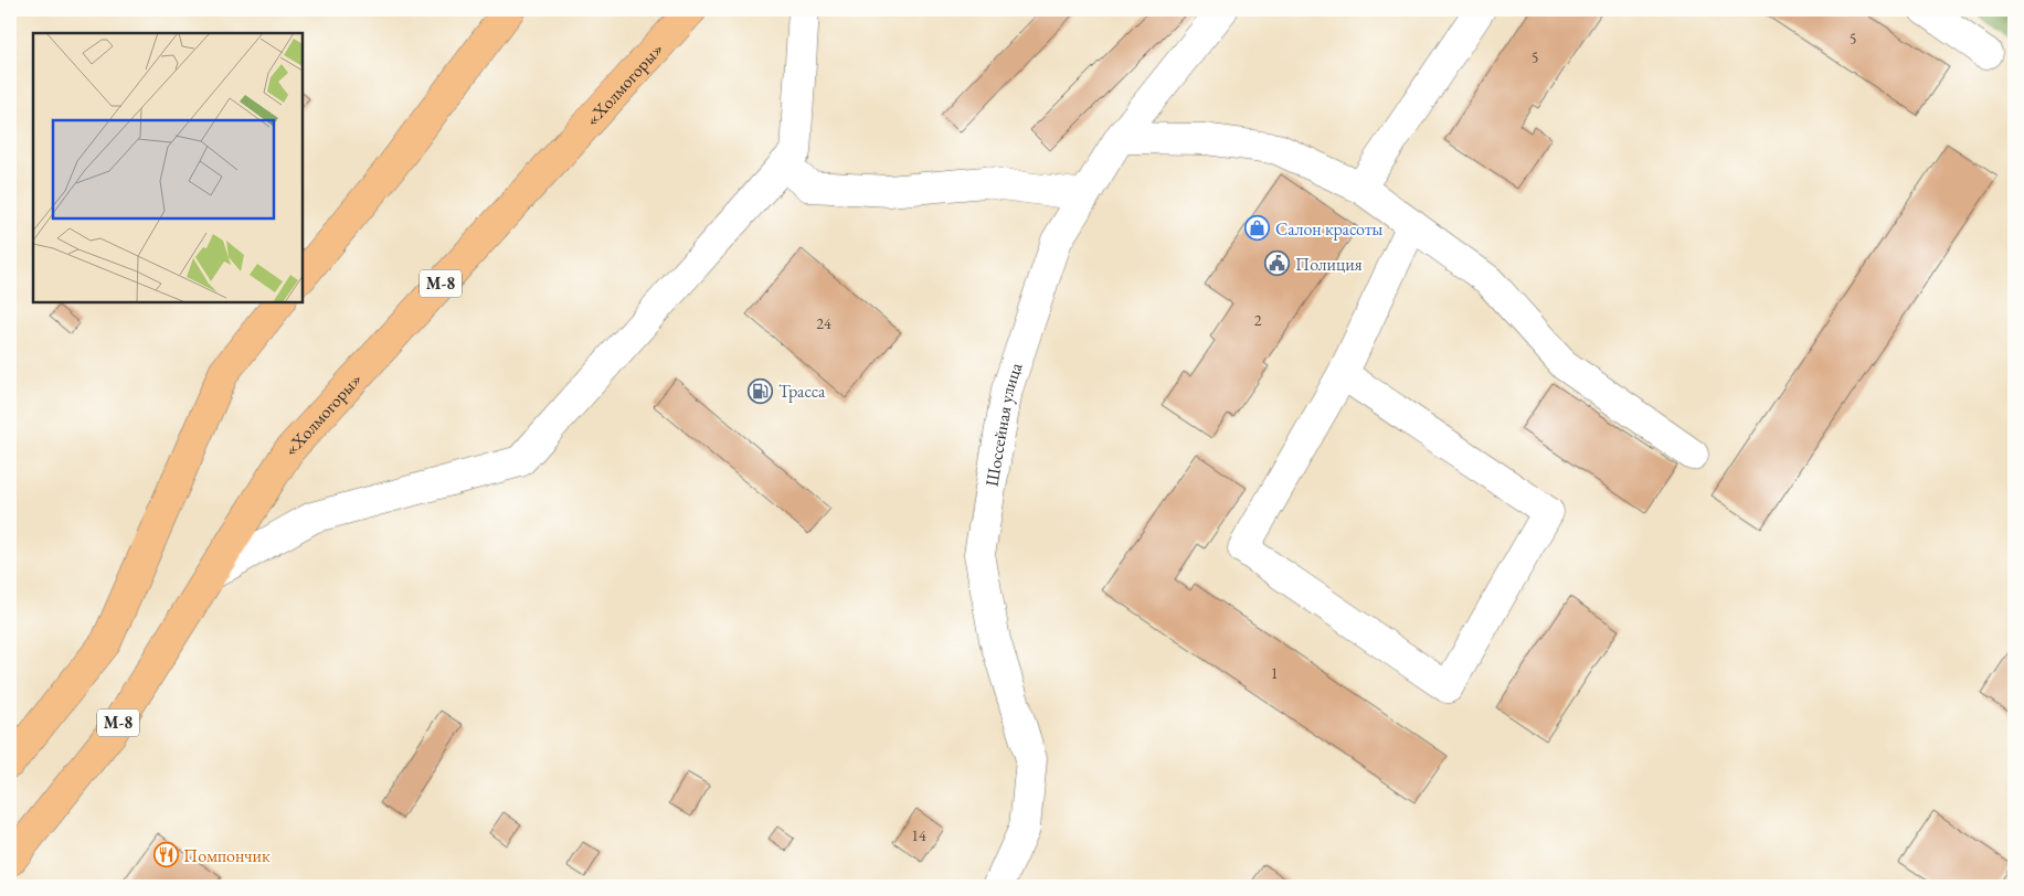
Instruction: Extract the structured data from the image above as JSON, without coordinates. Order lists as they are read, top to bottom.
{
  "streets": {
    "highway": ["«Холмогоры»", "М-8"],
    "street": ["Шоссейная улица"]
  },
  "places": {
    "shop": ["Салон красоты"],
    "public building": ["Полиция"],
    "fuel station": ["Трасса"],
    "restaurant": ["Помпончик"]
  },
  "house_numbers": [
    "5",
    "5",
    "2",
    "24",
    "1",
    "14"
  ]
}
